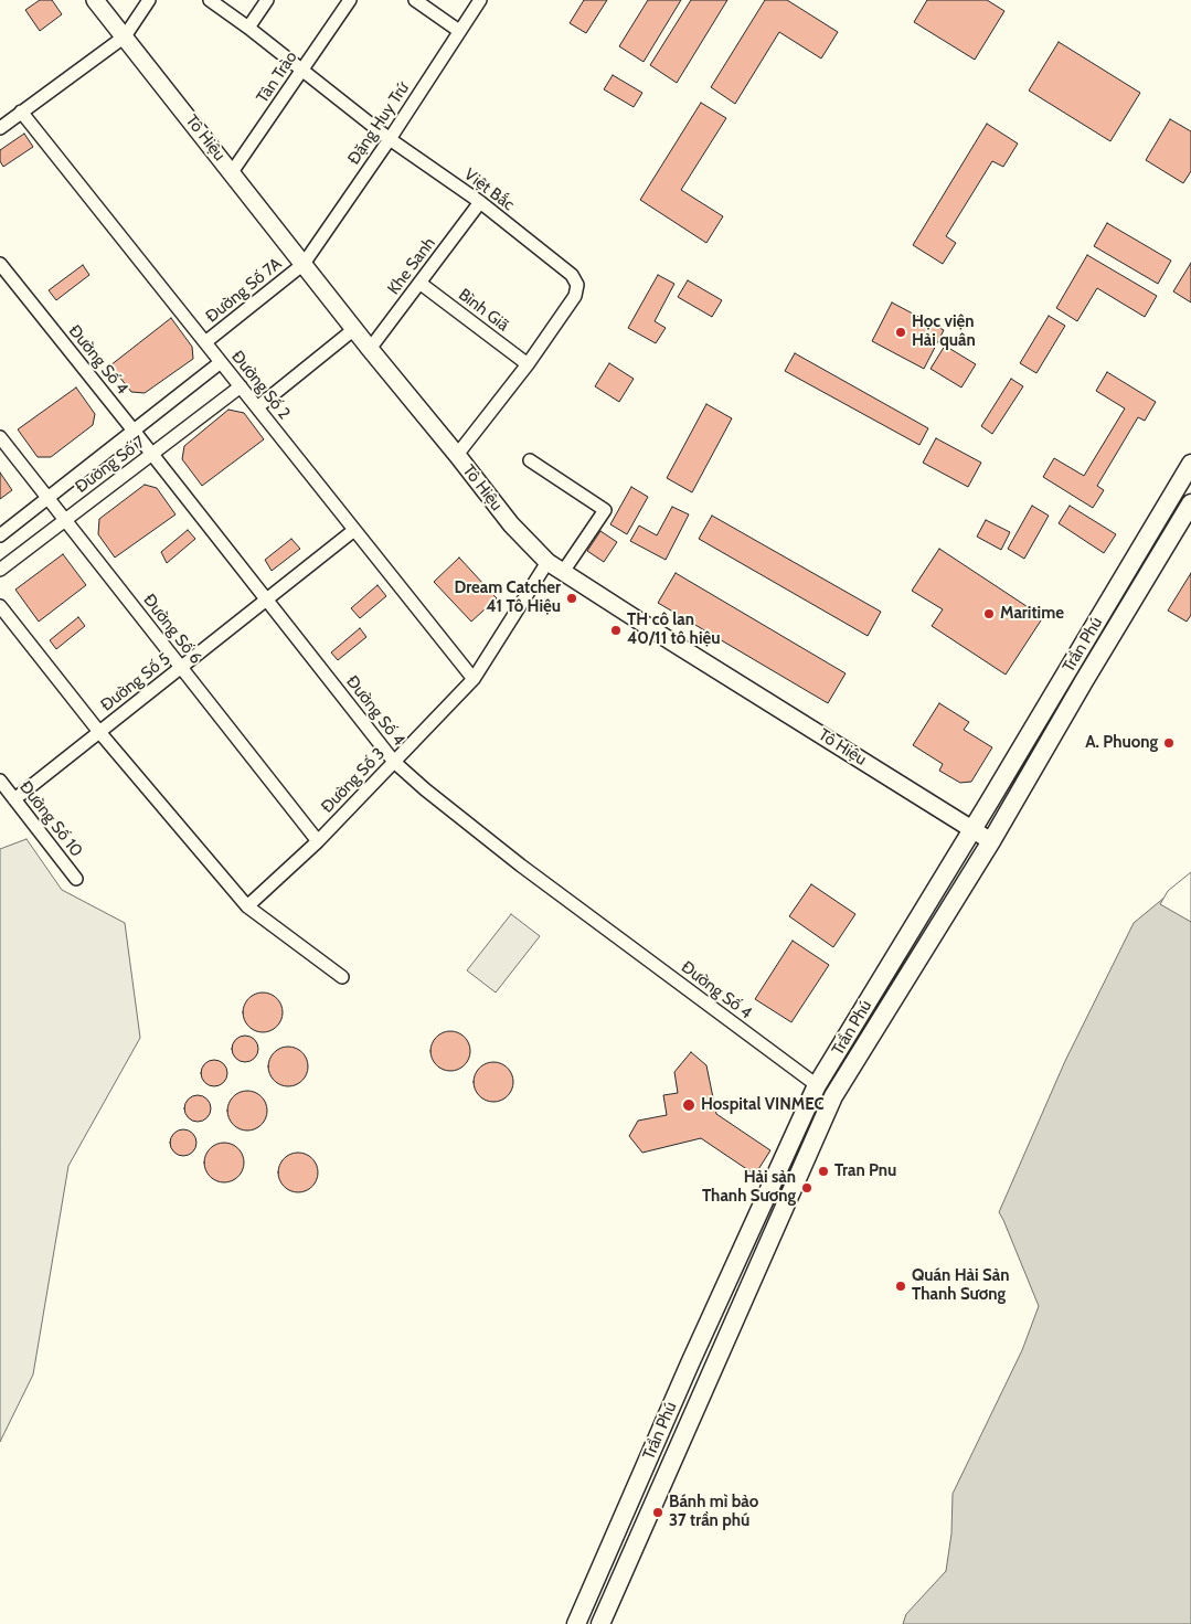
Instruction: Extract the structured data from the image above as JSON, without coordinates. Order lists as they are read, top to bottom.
{
  "streets": {
    "main road": ["Trần Phú"],
    "street": [
      "Tân Trào",
      "Đặng Huy Trứ",
      "Tô Hiệu",
      "Việt Bắc",
      "Khe Sanh",
      "Đường Số 7A",
      "Bình Giã",
      "Đường Số 4",
      "Đường Số 2",
      "Đường Số 7",
      "Đường Số 6",
      "Đường Số 5",
      "Đường Số 3",
      "Đường Số 10"
    ]
  },
  "crossings": [
    ["Tân Trào", "Tô Hiệu"],
    ["Tân Trào", "Việt Bắc"],
    ["Đặng Huy Trứ", "Tô Hiệu"],
    ["Đặng Huy Trứ", "Việt Bắc"],
    ["Đặng Huy Trứ", "Đường Số 7A"],
    ["Tô Hiệu", "Việt Bắc"],
    ["Tô Hiệu", "Khe Sanh"],
    ["Tô Hiệu", "Đường Số 7A"],
    ["Tô Hiệu", "Trần Phú"],
    ["Tô Hiệu", "Đường Số 3"],
    ["Việt Bắc", "Khe Sanh"],
    ["Việt Bắc", "Bình Giã"],
    ["Khe Sanh", "Bình Giã"],
    ["Đường Số 7A", "Đường Số 2"],
    ["Đường Số 4", "Đường Số 7"],
    ["Đường Số 4", "Trần Phú"],
    ["Đường Số 4", "Đường Số 5"],
    ["Đường Số 4", "Đường Số 3"],
    ["Đường Số 2", "Đường Số 7"],
    ["Đường Số 2", "Đường Số 5"],
    ["Đường Số 2", "Đường Số 3"],
    ["Đường Số 7", "Đường Số 6"],
    ["Đường Số 6", "Đường Số 5"],
    ["Đường Số 6", "Đường Số 3"],
    ["Đường Số 5", "Đường Số 10"]
  ],
  "places": [
    "Học viện Hải quân",
    "Dream Catcher 41 Tô Hiệu",
    "Maritime",
    "TH cô lan 40/11 tô hiệu",
    "A. Phuong",
    "Hospital VINMEC",
    "Tran Pnu",
    "Hải sản Thanh Sương",
    "Quán Hải Sản Thanh Sương",
    "Bánh mì bảo 37 trần phú"
  ]
}
